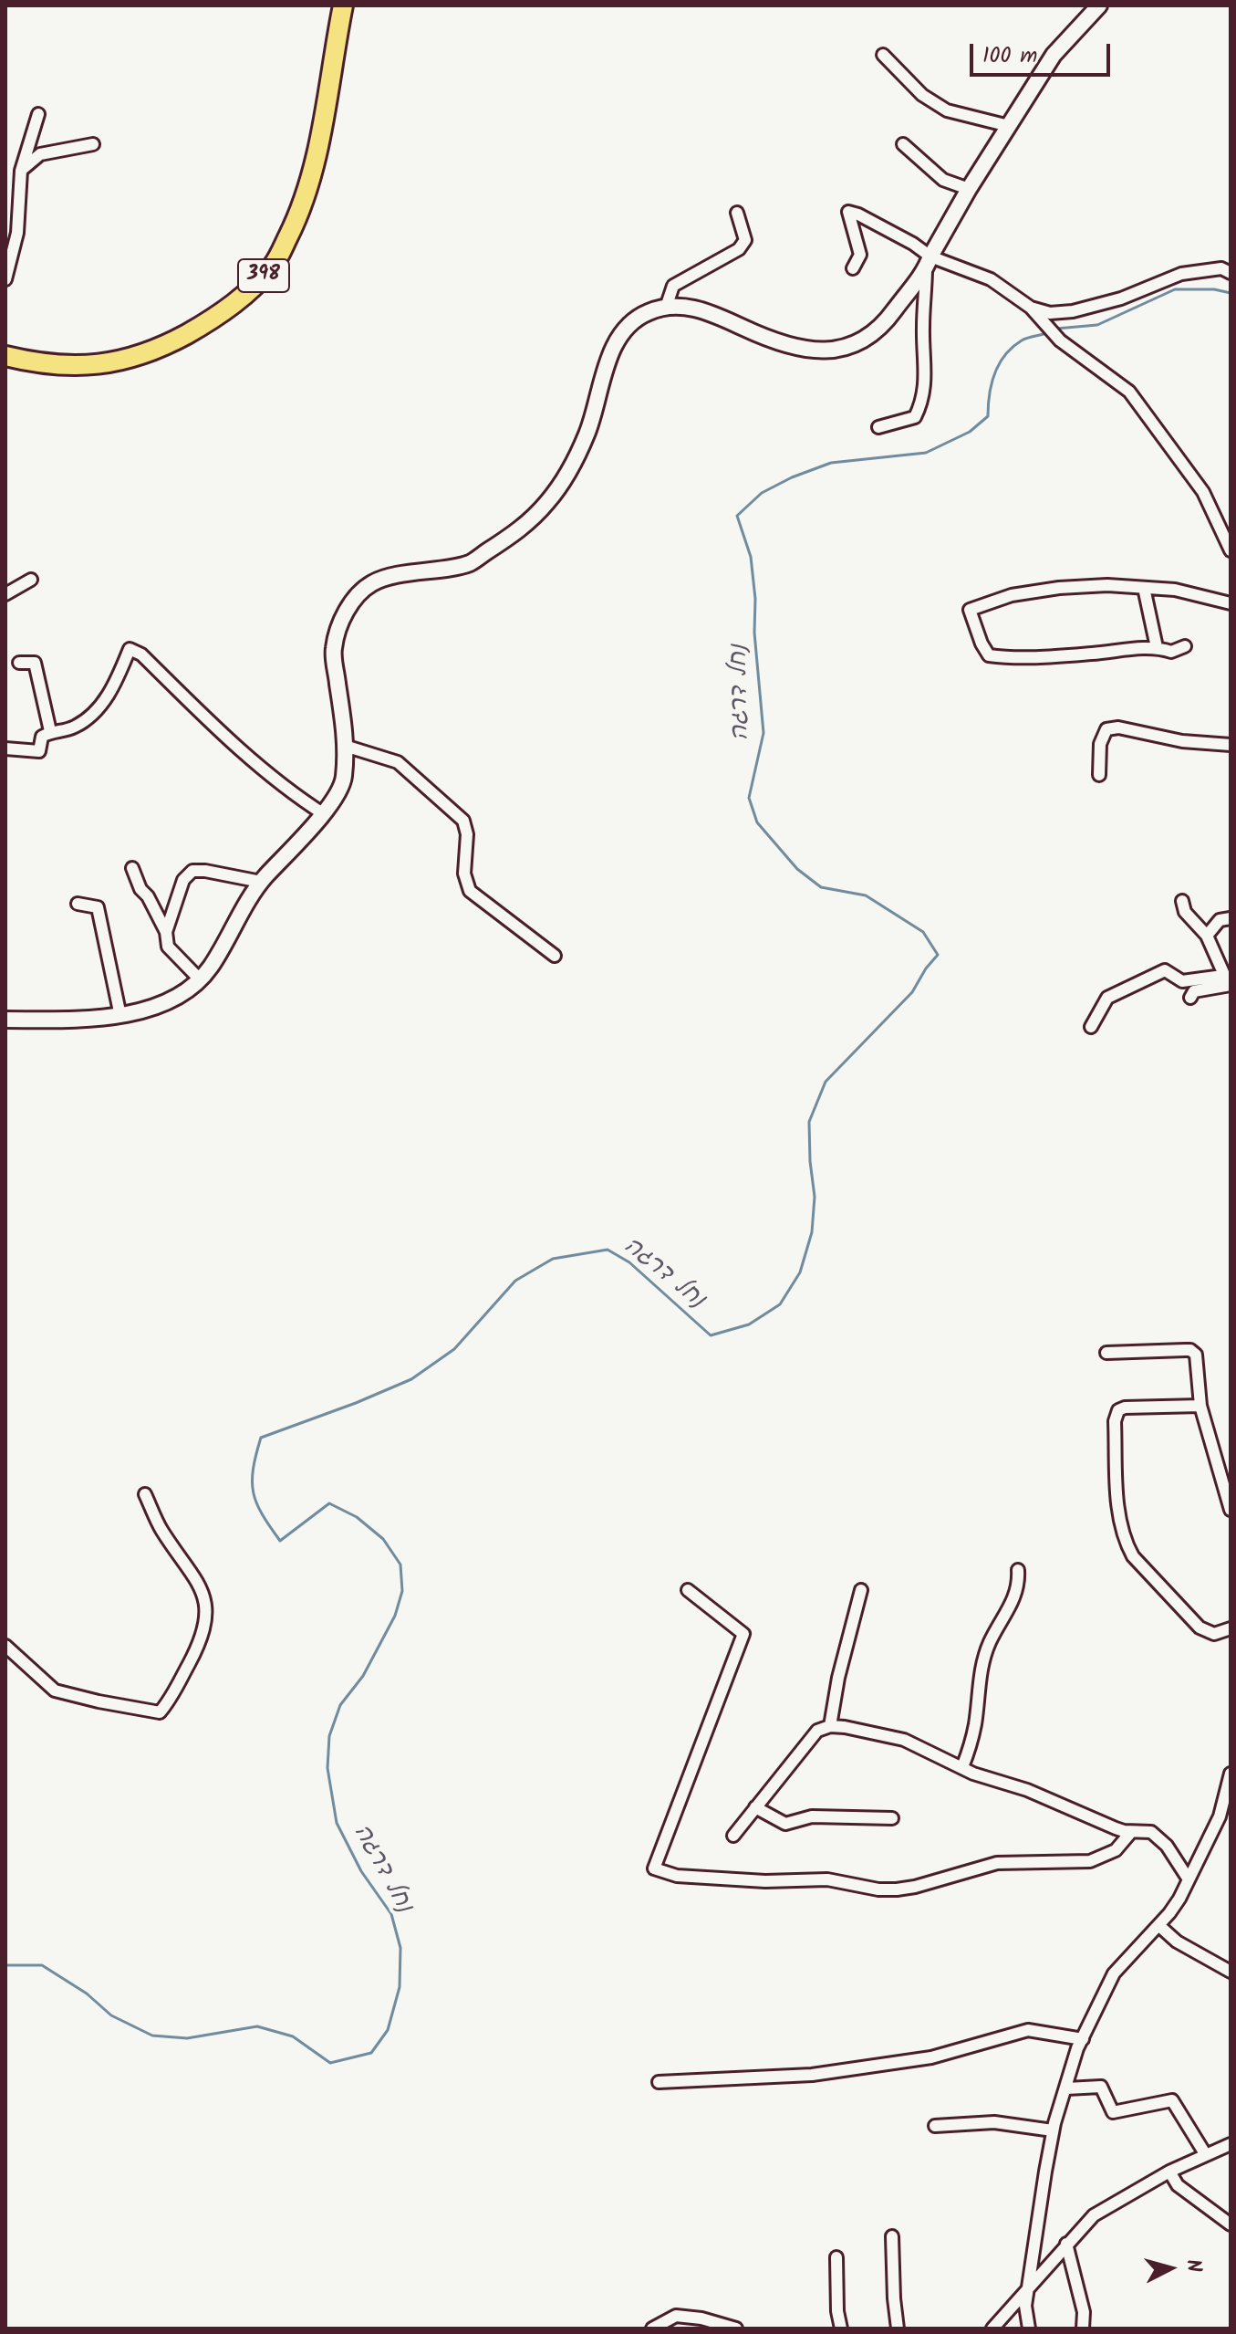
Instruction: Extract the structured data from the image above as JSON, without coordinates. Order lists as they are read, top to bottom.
{
  "streets": {
    "main road": ["398"]
  },
  "water": ["נחל דרגה"],
  "scale_bar": "100 m",
  "north": "right"
}
